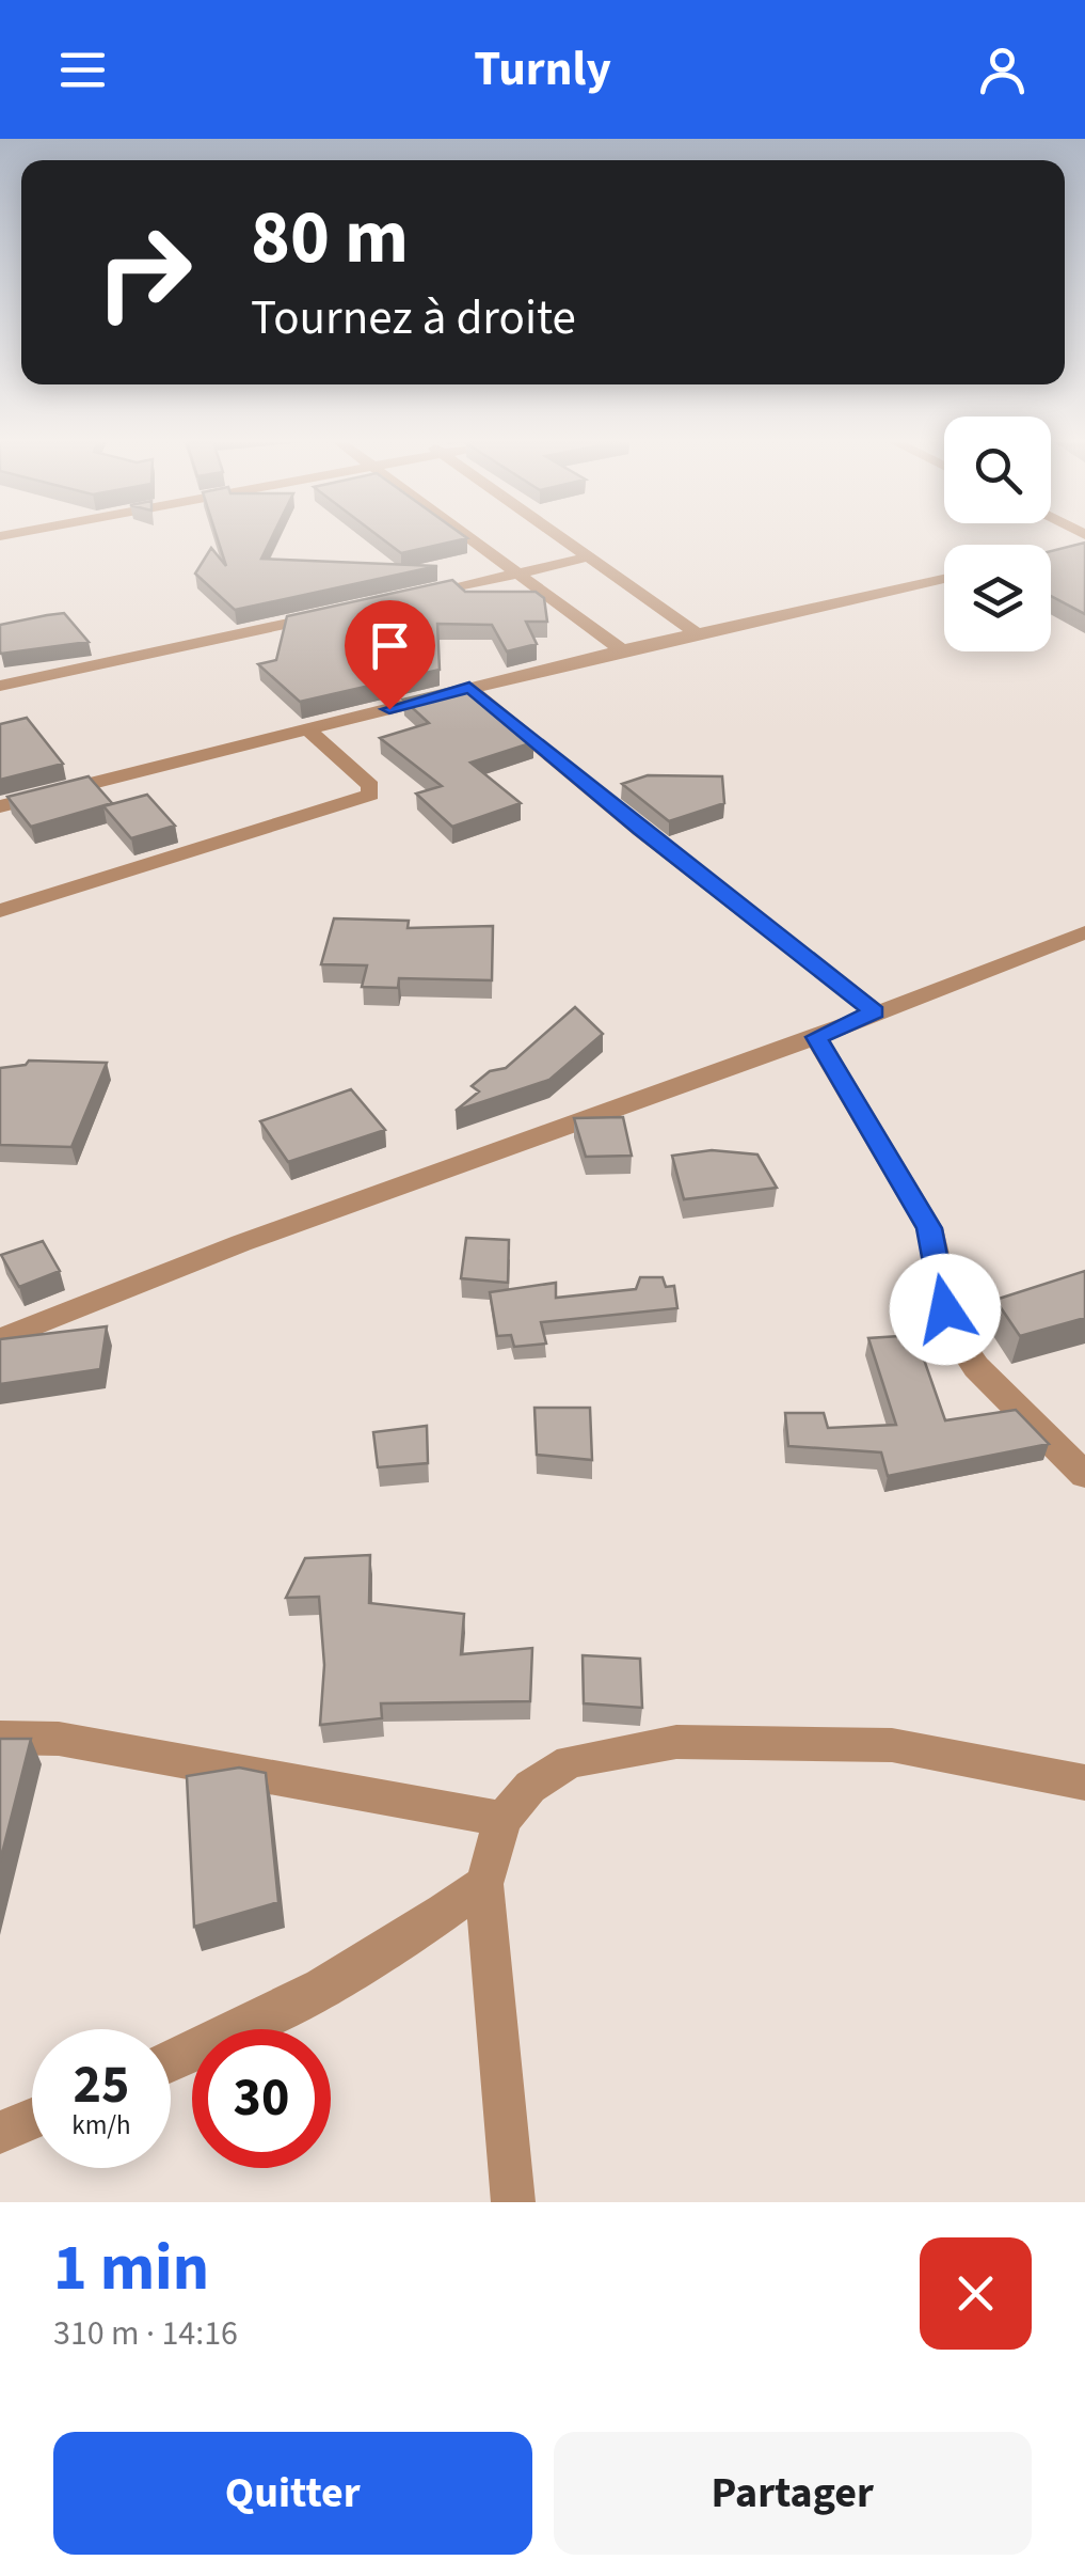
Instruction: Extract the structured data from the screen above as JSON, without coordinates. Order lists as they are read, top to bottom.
{
  "page": {
    "header": "Turnly",
    "turn": ["80 m", "Tournez à droite"],
    "speed": "25 km/h",
    "limit": "30",
    "heading": ["1 min", "310 m · 14:16"],
    "buttons": ["Quitter", "Partager"]
  }
}
